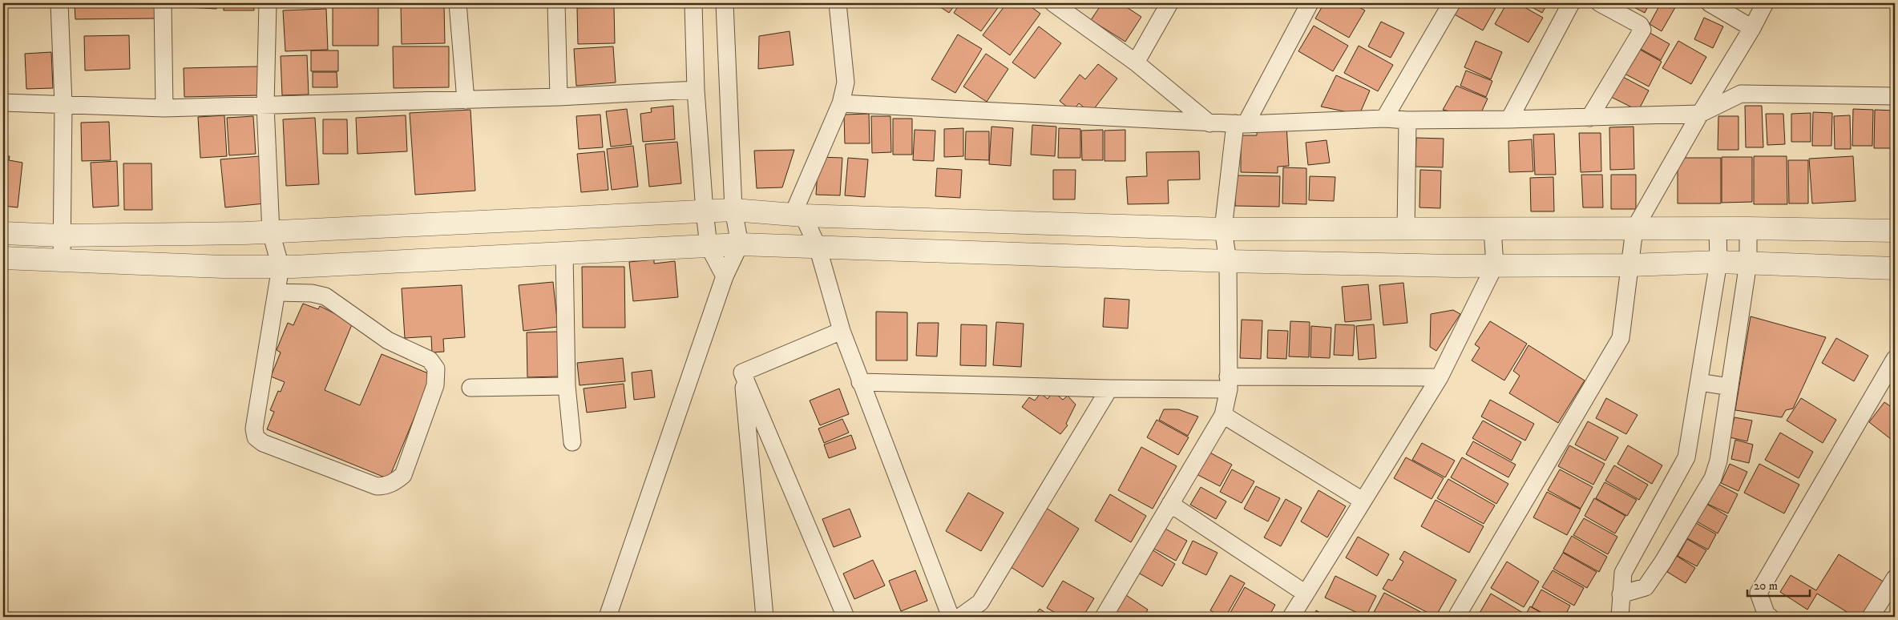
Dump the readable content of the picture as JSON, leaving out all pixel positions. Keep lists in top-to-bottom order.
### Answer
{
  "scale_bar": "20 m"
}
